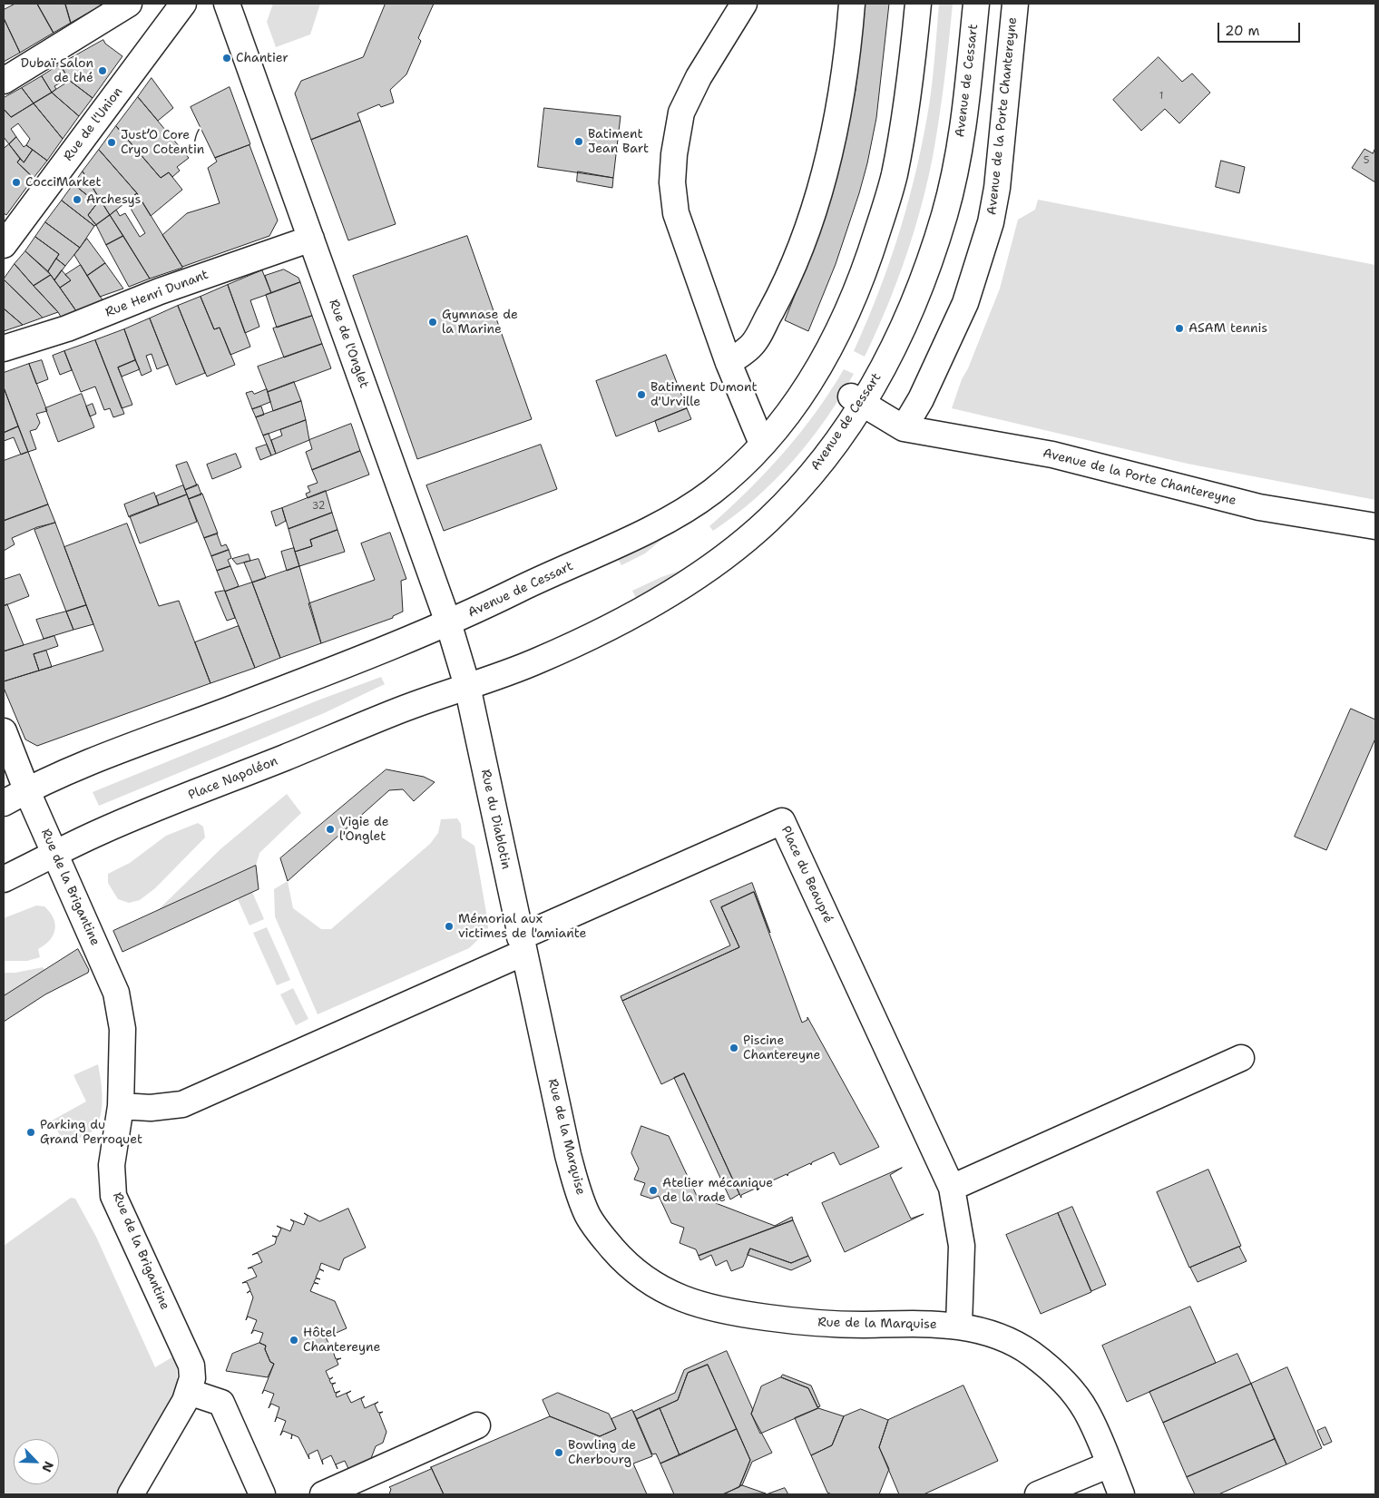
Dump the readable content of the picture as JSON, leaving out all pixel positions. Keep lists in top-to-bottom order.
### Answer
{
  "streets": {
    "street": [
      "Avenue de Cessart",
      "Avenue de la Porte Chantereyne",
      "Rue de l'Union",
      "Rue Henri Dunant",
      "Rue de l'Onglet",
      "Place Napoléon",
      "Rue du Diablotin",
      "Place du Beaupré",
      "Rue de la Brigantine",
      "Rue de la Marquise"
    ]
  },
  "crossings": [
    ["Avenue de Cessart", "Avenue de la Porte Chantereyne"],
    ["Avenue de Cessart", "Rue de l'Onglet"],
    ["Avenue de Cessart", "Place Napoléon"],
    ["Avenue de Cessart", "Rue du Diablotin"],
    ["Rue Henri Dunant", "Rue de l'Onglet"],
    ["Rue de l'Onglet", "Place Napoléon"],
    ["Rue de l'Onglet", "Rue du Diablotin"],
    ["Place Napoléon", "Rue du Diablotin"],
    ["Place Napoléon", "Rue de la Brigantine"],
    ["Rue du Diablotin", "Place du Beaupré"],
    ["Rue du Diablotin", "Rue de la Marquise"],
    ["Place du Beaupré", "Rue de la Marquise"]
  ],
  "places": [
    "Chantier",
    "Dubaï Salon de thé",
    "Batiment Jean Bart",
    "Just’O Core / Cryo Cotentin",
    "CocciMarket",
    "Archesys",
    "Gymnase de la Marine",
    "ASAM tennis",
    "Batiment Dumont d'Urville",
    "Vigie de l'Onglet",
    "Mémorial aux victimes de l'amiante",
    "Piscine Chantereyne",
    "Parking du Grand Perroquet",
    "Atelier mécanique de la rade",
    "Hôtel Chantereyne",
    "Bowling de Cherbourg"
  ],
  "house_numbers": ["1", "5", "32"],
  "scale_bar": "20 m",
  "north": "bottom right"
}
